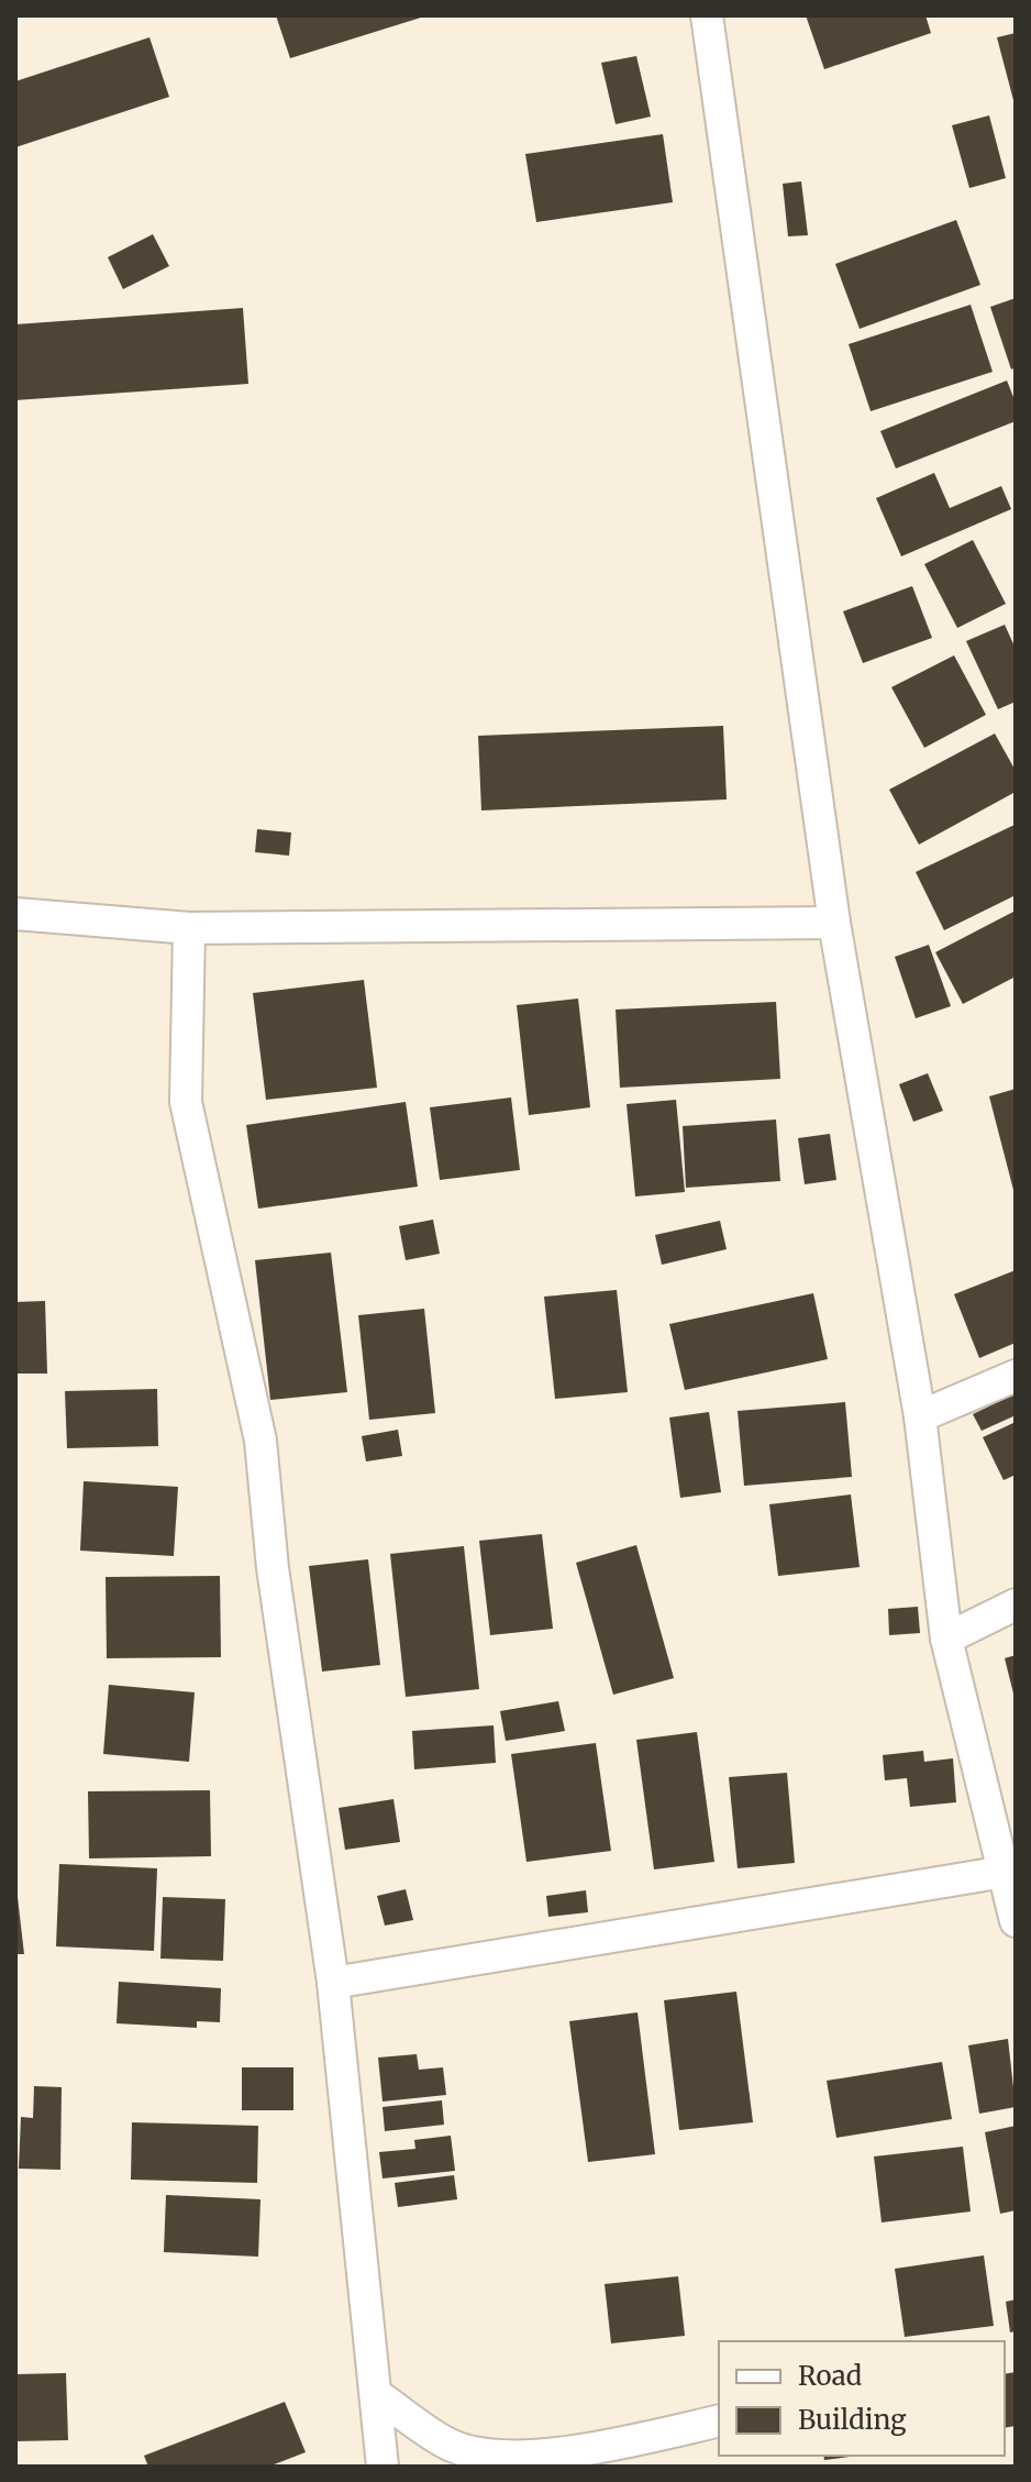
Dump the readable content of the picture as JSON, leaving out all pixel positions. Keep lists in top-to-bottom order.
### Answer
{
  "legend": ["Road", "Building"]
}
